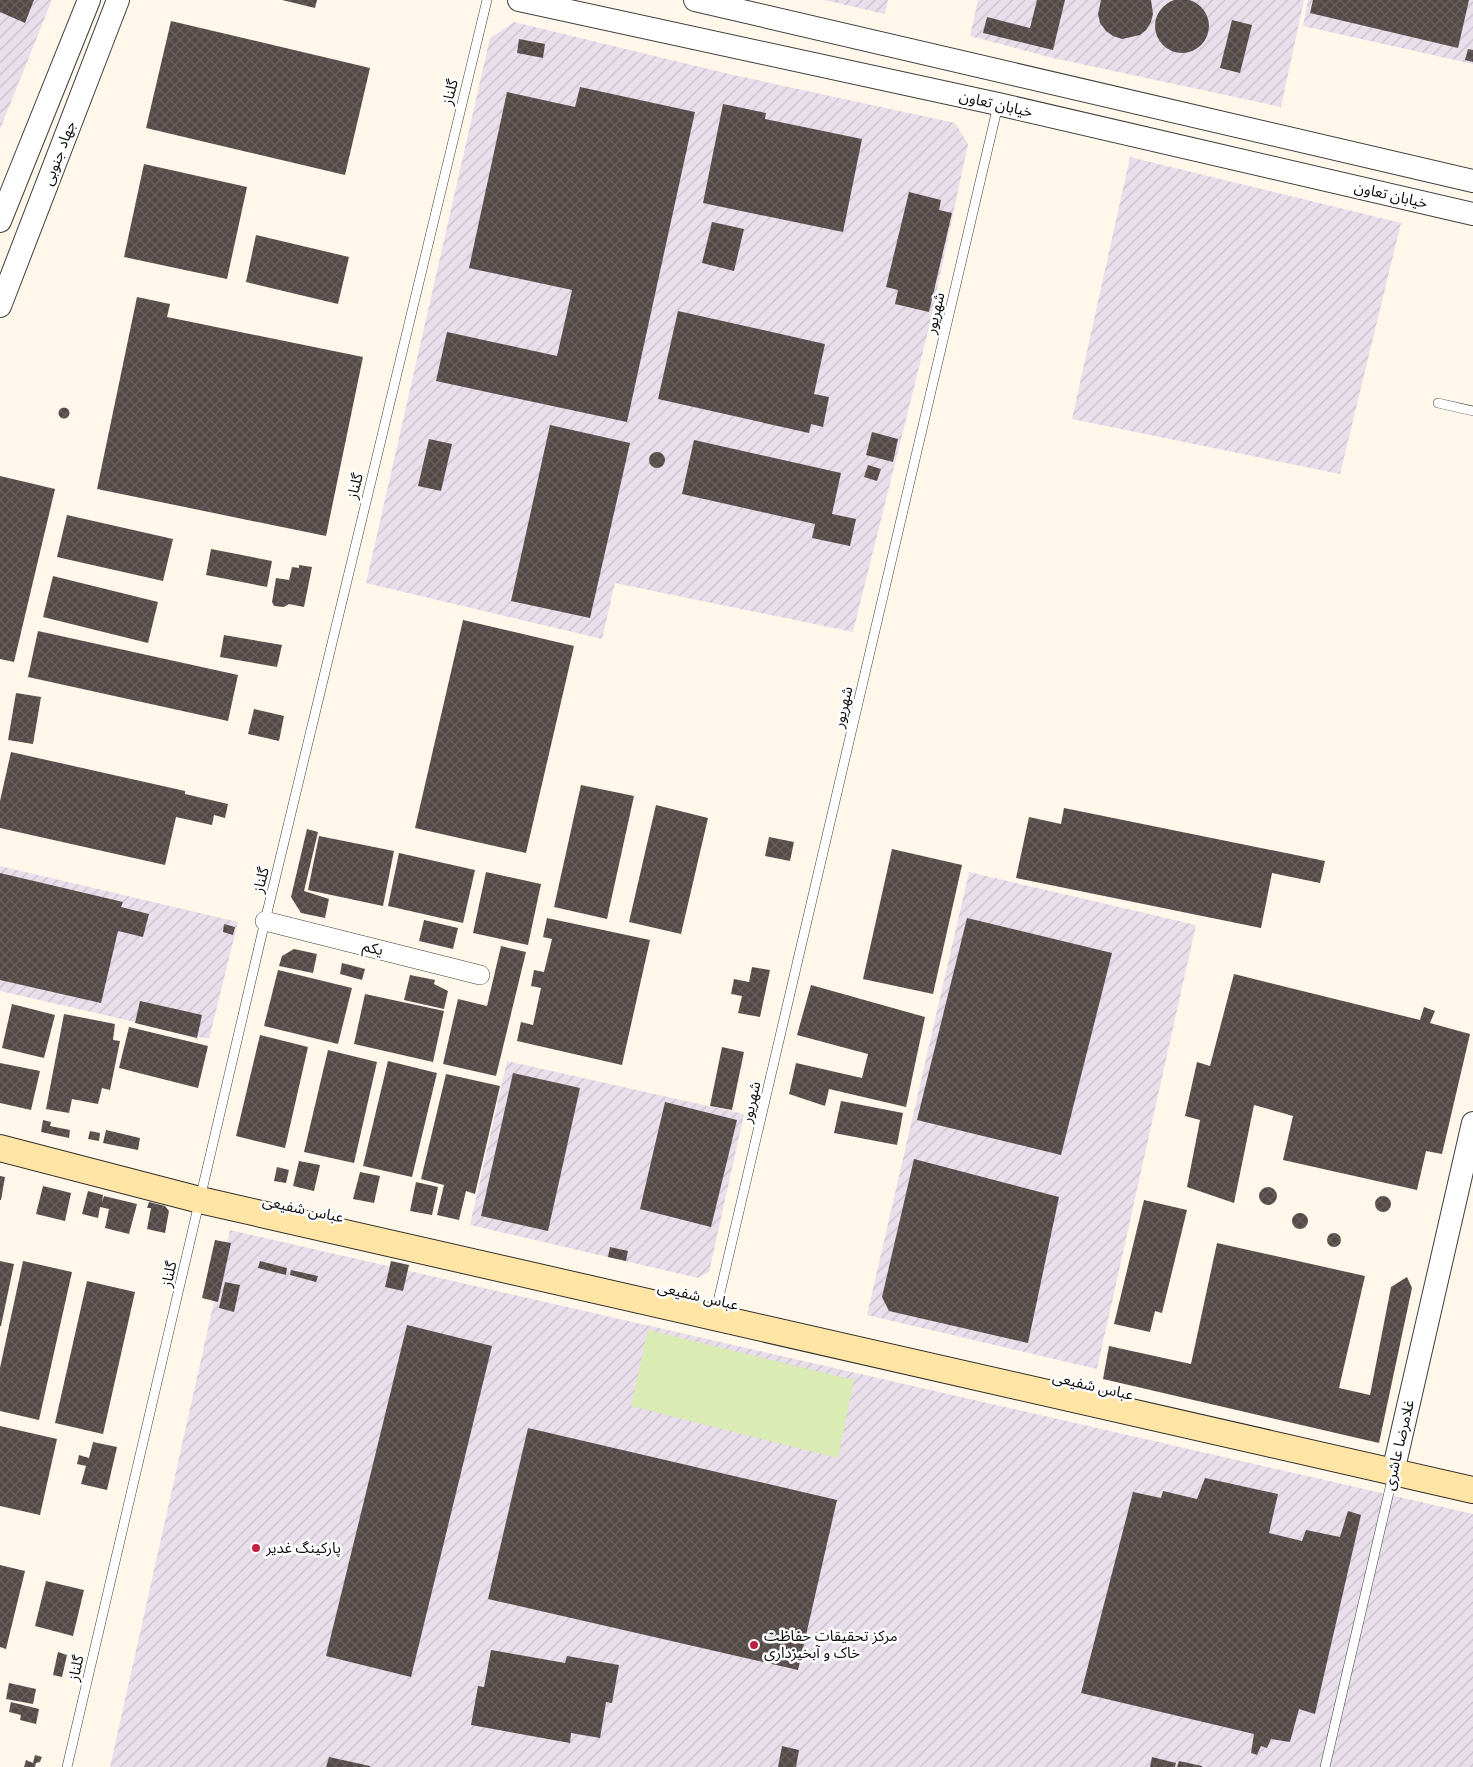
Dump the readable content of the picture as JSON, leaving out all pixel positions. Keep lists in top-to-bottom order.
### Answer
{
  "streets": {
    "main road": ["عباس شفیعی"],
    "street": [
      "خیابان تعاون",
      "جهاد جنوبی",
      "یکم",
      "غلامرضا عاشری"
    ],
    "lane": ["گلناز", "شهریور"]
  },
  "crossings": [
    ["گلناز", "یکم"],
    ["گلناز", "عباس شفیعی"],
    ["خیابان تعاون", "شهریور"],
    ["شهریور", "عباس شفیعی"],
    ["عباس شفیعی", "غلامرضا عاشری"]
  ],
  "places": ["پارکینگ غدیر", "مرکز تحقیقات حفاظت خاک و آبخیزداری"]
}
